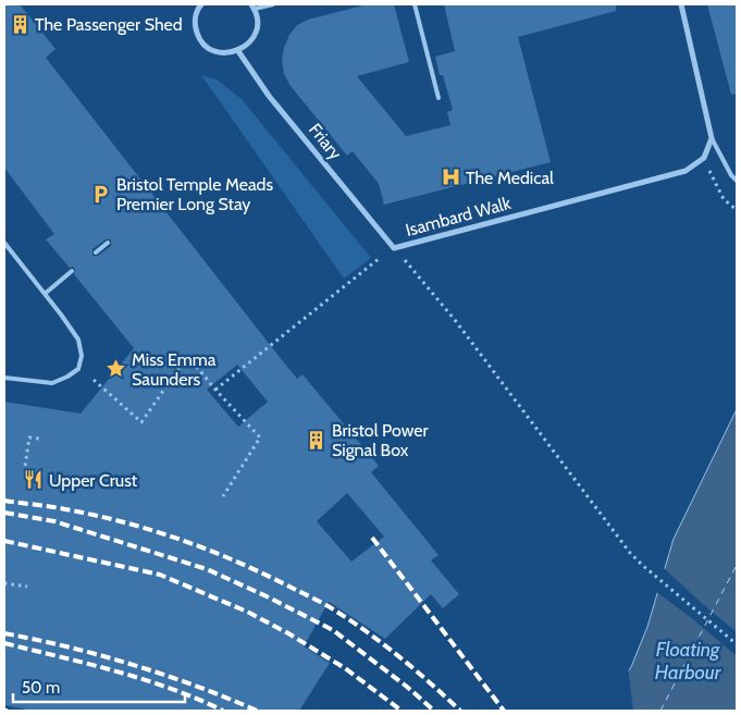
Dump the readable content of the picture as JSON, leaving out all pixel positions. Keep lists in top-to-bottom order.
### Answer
{
  "streets": {
    "street": ["Friary", "Isambard Walk"]
  },
  "crossings": [
    ["Friary", "Isambard Walk"]
  ],
  "water": ["Floating Harbour"],
  "places": {
    "building": ["The Passenger Shed", "Bristol Power Signal Box"],
    "hospital": ["The Medical"],
    "parking": ["Bristol Temple Meads Premier Long Stay"],
    "place": ["Miss Emma Saunders"],
    "restaurant": ["Upper Crust"]
  },
  "scale_bar": "50 m"
}
